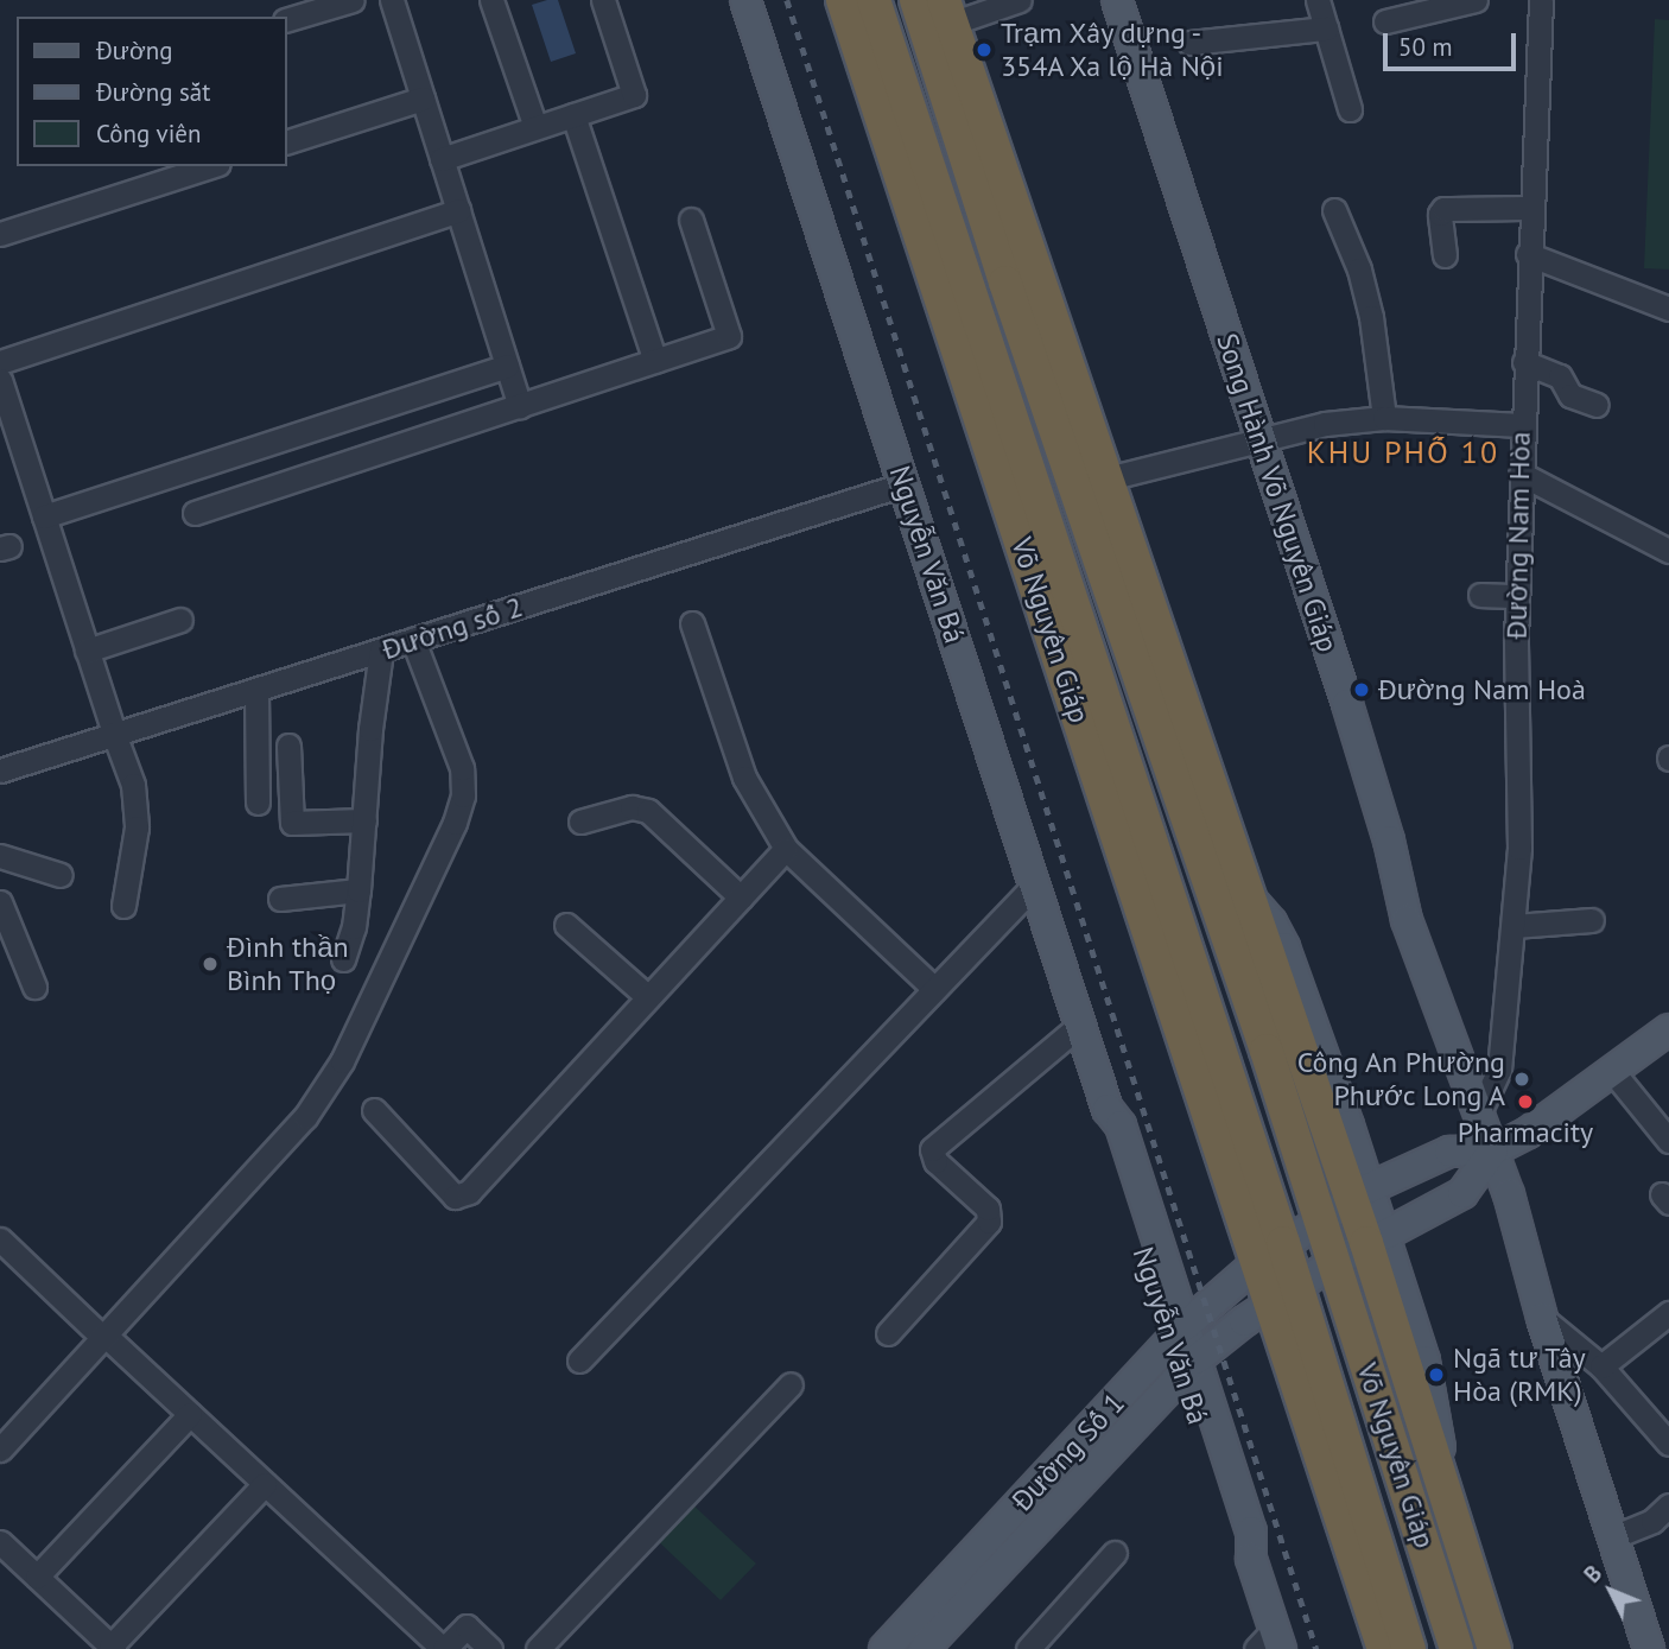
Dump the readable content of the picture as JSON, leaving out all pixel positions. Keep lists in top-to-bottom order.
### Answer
{
  "streets": {
    "highway": ["Võ Nguyên Giáp"],
    "main road": ["Song Hành Võ Nguyên Giáp", "Nguyễn Văn Bá", "Đường Số 1"],
    "street": ["Đường Nam Hòa", "Đường số 2"]
  },
  "crossings": [
    ["Song Hành Võ Nguyên Giáp", "Đường Nam Hòa"],
    ["Song Hành Võ Nguyên Giáp", "Đường Số 1"],
    ["Nguyễn Văn Bá", "Đường số 2"],
    ["Nguyễn Văn Bá", "Đường Số 1"],
    ["Võ Nguyên Giáp", "Đường Số 1"]
  ],
  "districts": ["KHU PHỐ 10"],
  "places": [
    "Trạm Xây dựng - 354A Xa lộ Hà Nội",
    "Đường Nam Hoà",
    "Đình thần Bình Thọ",
    "Công An Phường Phước Long A",
    "Pharmacity",
    "Ngã tư Tây Hòa (RMK)"
  ],
  "legend": ["Đường", "Đường sắt", "Công viên"],
  "scale_bar": "50 m",
  "north": "top left"
}
